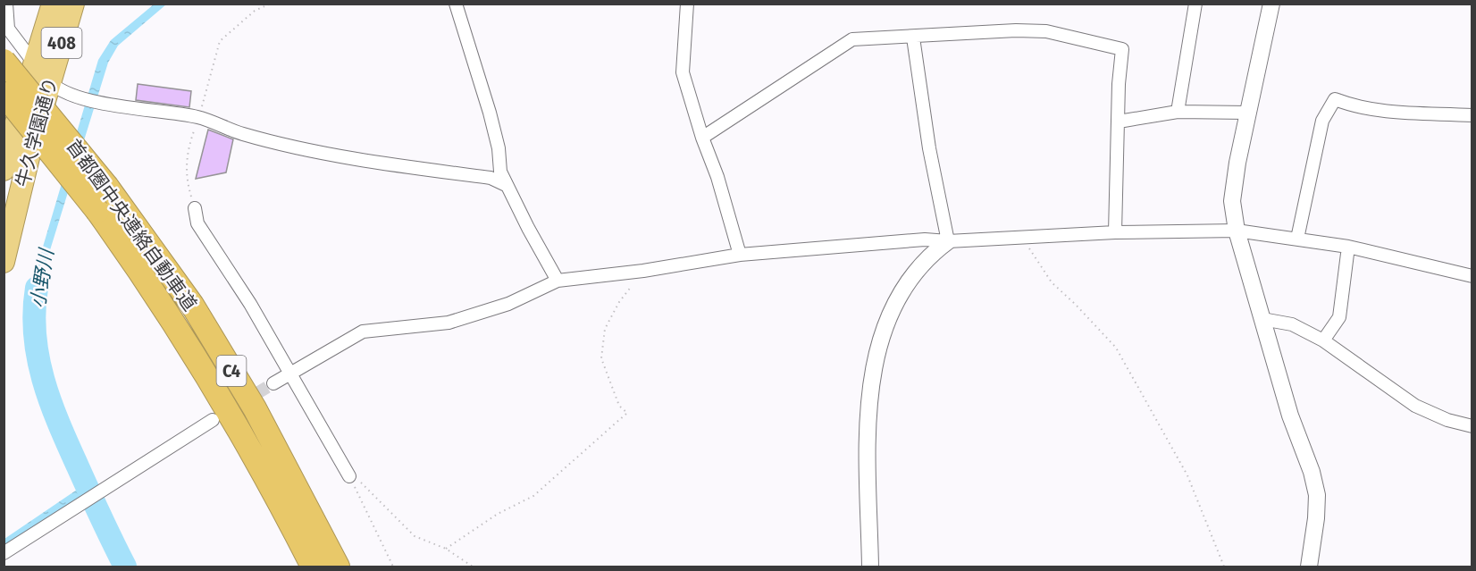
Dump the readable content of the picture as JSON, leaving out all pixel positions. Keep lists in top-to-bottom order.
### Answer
{
  "streets": {
    "highway": [
      "408",
      "牛久学園通り",
      "首都圏中央連絡自動車道",
      "C4"
    ]
  },
  "water": ["小野川"]
}
